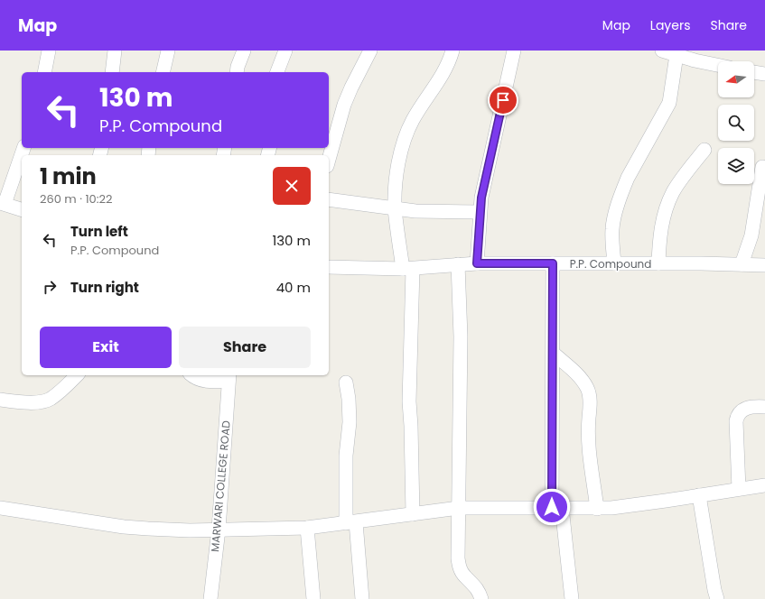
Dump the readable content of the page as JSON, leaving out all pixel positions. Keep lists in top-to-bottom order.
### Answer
{
  "streets": {
    "street": ["P.P. Compound", "MARWARI COLLEGE ROAD"]
  },
  "north": "left",
  "page": {
    "header": "Map",
    "nav": ["Map", "Layers", "Share"],
    "turn": ["130 m", "P.P. Compound"],
    "heading": ["1 min", "260 m · 10:22"],
    "list": [
      {
        "name": "Turn left",
        "note": "P.P. Compound",
        "value": "130 m"
      },
      {
        "name": "Turn right",
        "value": "40 m"
      }
    ],
    "buttons": ["Exit", "Share"]
  }
}
